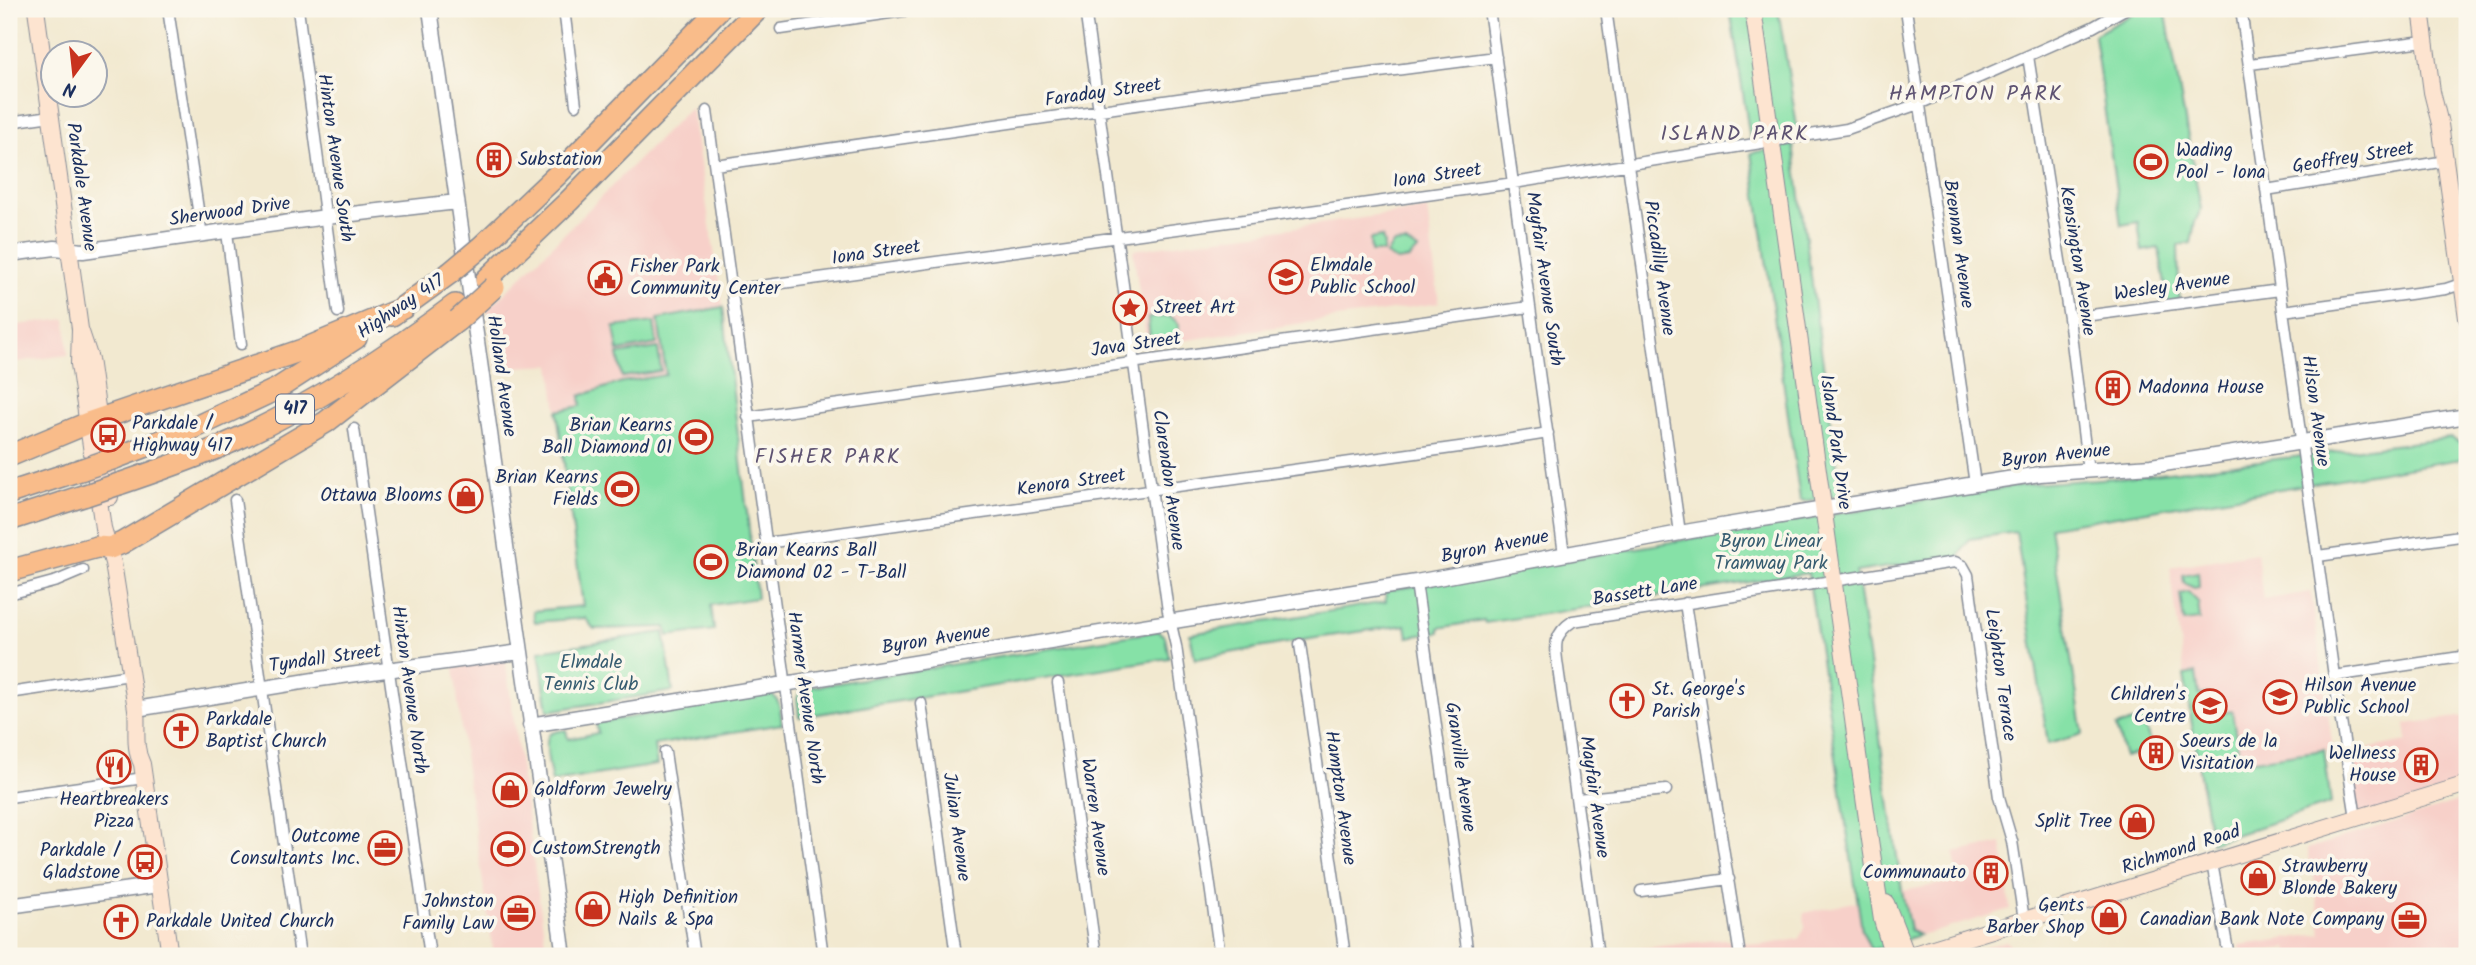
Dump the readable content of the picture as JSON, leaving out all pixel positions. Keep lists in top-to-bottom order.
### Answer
{
  "streets": {
    "highway": ["Highway 417", "417"],
    "main road": ["Parkdale Avenue", "Island Park Drive", "Richmond Road"],
    "street": [
      "Faraday Street",
      "Hinton Avenue South",
      "Geoffrey Street",
      "Iona Street",
      "Sherwood Drive",
      "Brennan Avenue",
      "Kensington Avenue",
      "Piccadilly Avenue",
      "Mayfair Avenue South",
      "Wesley Avenue",
      "Java Street",
      "Holland Avenue",
      "Hilson Avenue",
      "Byron Avenue",
      "Clarendon Avenue",
      "Kenora Street",
      "Bassett Lane",
      "Tyndall Street",
      "Leighton Terrace",
      "Hinton Avenue North",
      "Harmer Avenue North",
      "Granville Avenue",
      "Mayfair Avenue",
      "Hampton Avenue",
      "Warren Avenue",
      "Julian Avenue"
    ]
  },
  "crossings": [
    ["Faraday Street", "Mayfair Avenue South"],
    ["Faraday Street", "Clarendon Avenue"],
    ["Faraday Street", "Harmer Avenue North"],
    ["Hinton Avenue South", "Sherwood Drive"],
    ["Geoffrey Street", "Hilson Avenue"],
    ["Iona Street", "Brennan Avenue"],
    ["Iona Street", "Kensington Avenue"],
    ["Iona Street", "Piccadilly Avenue"],
    ["Iona Street", "Mayfair Avenue South"],
    ["Iona Street", "Island Park Drive"],
    ["Iona Street", "Clarendon Avenue"],
    ["Iona Street", "Harmer Avenue North"],
    ["Parkdale Avenue", "Sherwood Drive"],
    ["Parkdale Avenue", "Tyndall Street"],
    ["Sherwood Drive", "Holland Avenue"],
    ["Brennan Avenue", "Byron Avenue"],
    ["Kensington Avenue", "Wesley Avenue"],
    ["Kensington Avenue", "Byron Avenue"],
    ["Piccadilly Avenue", "Byron Avenue"],
    ["Mayfair Avenue South", "Java Street"],
    ["Mayfair Avenue South", "Byron Avenue"],
    ["Mayfair Avenue South", "Kenora Street"],
    ["Wesley Avenue", "Hilson Avenue"],
    ["Java Street", "Clarendon Avenue"],
    ["Java Street", "Harmer Avenue North"],
    ["Holland Avenue", "Byron Avenue"],
    ["Holland Avenue", "Tyndall Street"],
    ["Hilson Avenue", "Byron Avenue"],
    ["Hilson Avenue", "Richmond Road"],
    ["Island Park Drive", "Byron Avenue"],
    ["Island Park Drive", "Bassett Lane"],
    ["Island Park Drive", "Leighton Terrace"],
    ["Island Park Drive", "Richmond Road"],
    ["Byron Avenue", "Clarendon Avenue"],
    ["Byron Avenue", "Harmer Avenue North"],
    ["Byron Avenue", "Granville Avenue"],
    ["Clarendon Avenue", "Kenora Street"],
    ["Kenora Street", "Harmer Avenue North"],
    ["Bassett Lane", "Leighton Terrace"],
    ["Bassett Lane", "Mayfair Avenue"],
    ["Tyndall Street", "Hinton Avenue North"],
    ["Leighton Terrace", "Richmond Road"]
  ],
  "districts": ["HAMPTON PARK", "ISLAND PARK", "FISHER PARK"],
  "parks": ["Byron Linear Tramway Park", "Elmdale Tennis Club"],
  "places": {
    "building": [
      "Substation",
      "Madonna House",
      "Soeurs de la Visitation",
      "Wellness House",
      "Communauto"
    ],
    "sports": [
      "Wading Pool - Iona",
      "Brian Kearns Ball Diamond 01",
      "Brian Kearns Fields",
      "Brian Kearns Ball Diamond 02 - T-Ball",
      "CustomStrength"
    ],
    "school or university": ["Elmdale Public School", "Hilson Avenue Public School", "Children's Centre"],
    "public building": ["Fisher Park Community Center"],
    "place": ["Street Art"],
    "bus stop": ["Parkdale / Highway 417", "Parkdale / Gladstone"],
    "shop": [
      "Ottawa Blooms",
      "Goldform Jewelry",
      "Split Tree",
      "Strawberry Blonde Bakery",
      "High Definition Nails & Spa",
      "Gents Barber Shop"
    ],
    "church": ["St. George's Parish", "Parkdale Baptist Church", "Parkdale United Church"],
    "restaurant": ["Heartbreakers Pizza"],
    "office": ["Outcome Consultants Inc.", "Johnston Family Law", "Canadian Bank Note Company"]
  },
  "north": "bottom"
}
